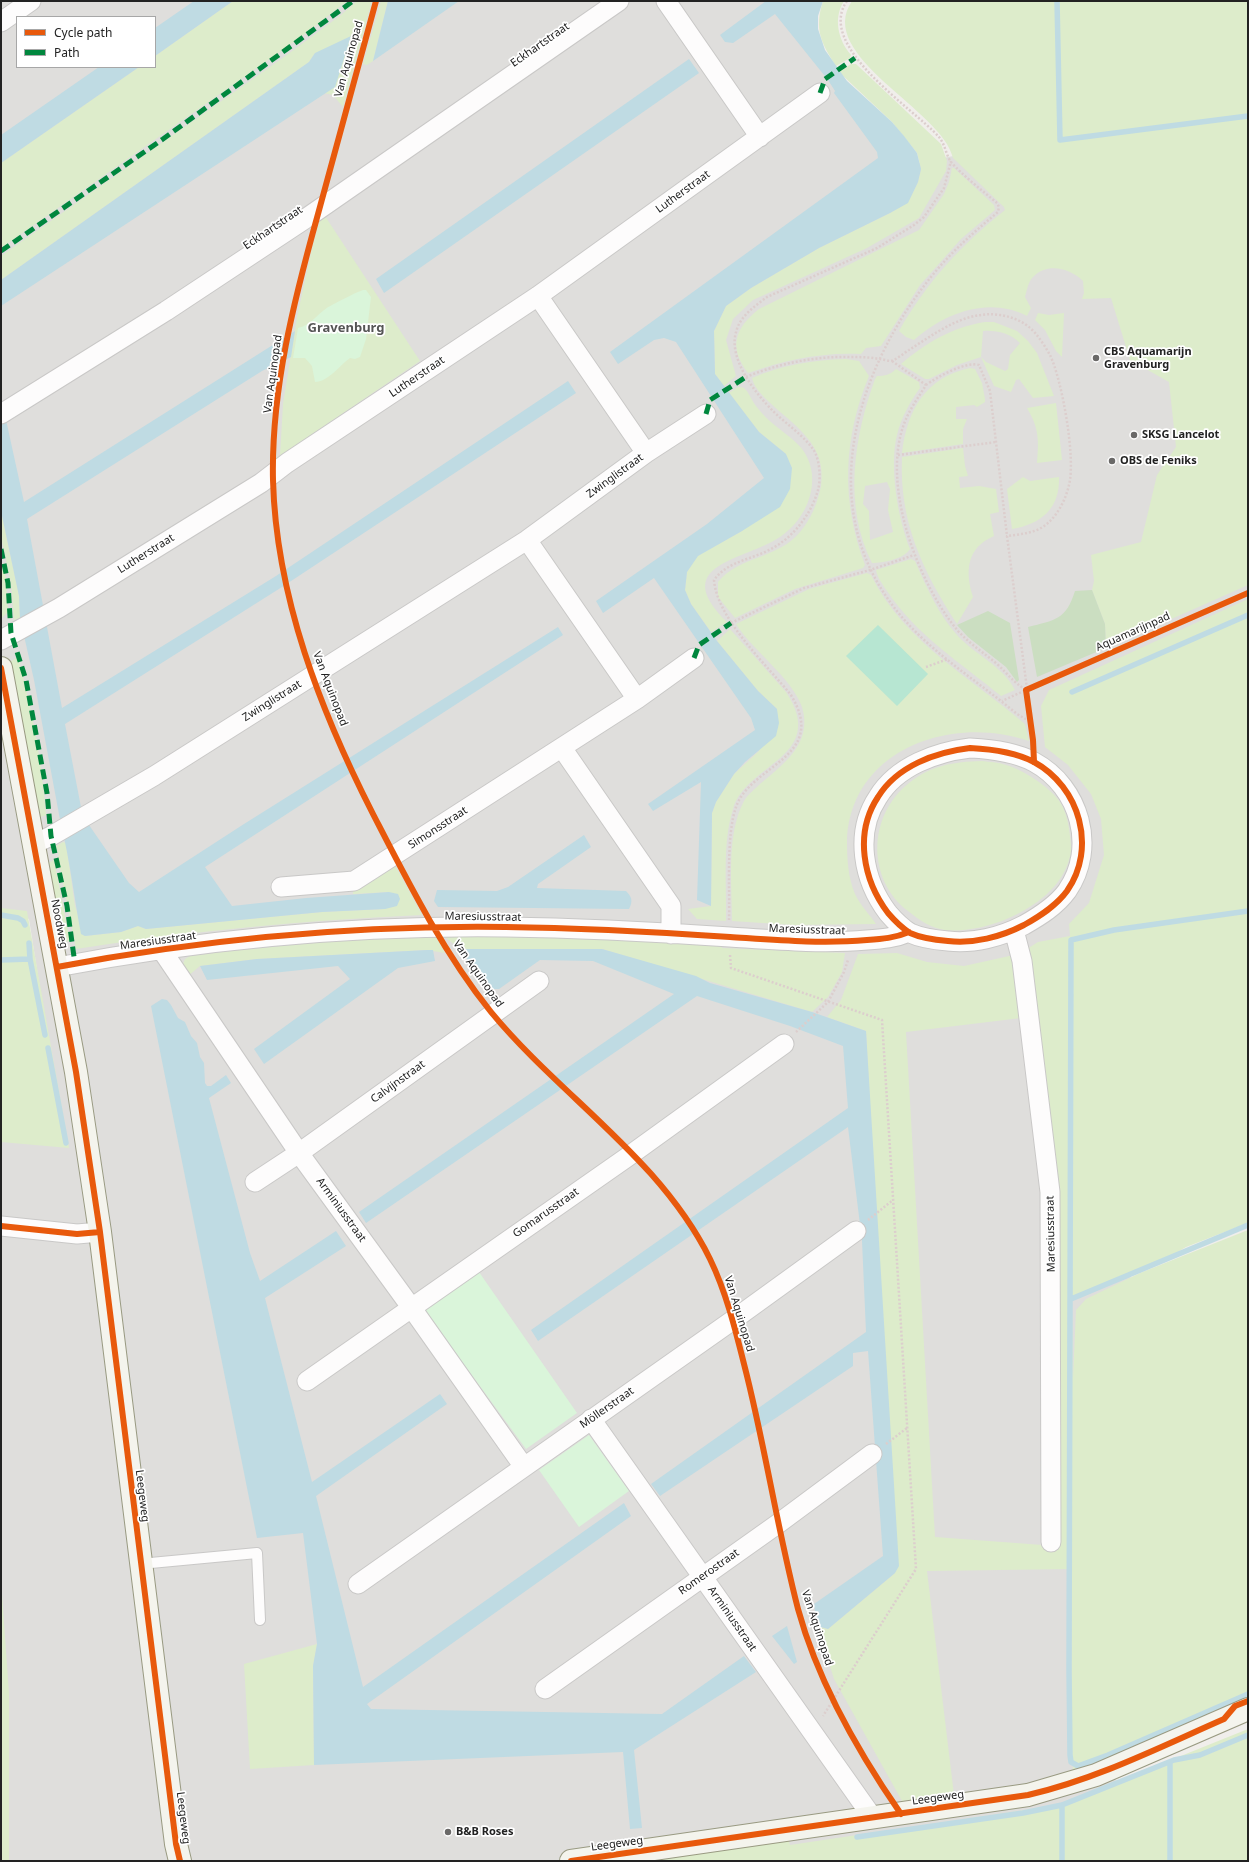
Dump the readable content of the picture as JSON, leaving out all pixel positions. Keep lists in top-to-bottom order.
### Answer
{
  "streets": {
    "main road": ["Noodweg", "Leegeweg"],
    "street": [
      "Eckhartstraat",
      "Lutherstraat",
      "Zwinglistraat",
      "Simonsstraat",
      "Maresiusstraat",
      "Calvijnstraat",
      "Arminiusstraat",
      "Gomarusstraat",
      "Möllerstraat",
      "Romerostraat"
    ],
    "cycle path": ["Van Aquinopad", "Aquamarijnpad"]
  },
  "crossings": [
    ["Zwinglistraat", "Noodweg"],
    ["Maresiusstraat", "Noodweg"],
    ["Maresiusstraat", "Arminiusstraat"],
    ["Noodweg", "Leegeweg"],
    ["Calvijnstraat", "Arminiusstraat"],
    ["Arminiusstraat", "Gomarusstraat"],
    ["Arminiusstraat", "Möllerstraat"],
    ["Arminiusstraat", "Leegeweg"],
    ["Arminiusstraat", "Romerostraat"]
  ],
  "districts": ["Gravenburg"],
  "places": [
    "CBS Aquamarijn Gravenburg",
    "SKSG Lancelot",
    "OBS de Feniks",
    "B&B Roses"
  ],
  "legend": ["Cycle path", "Path"]
}
